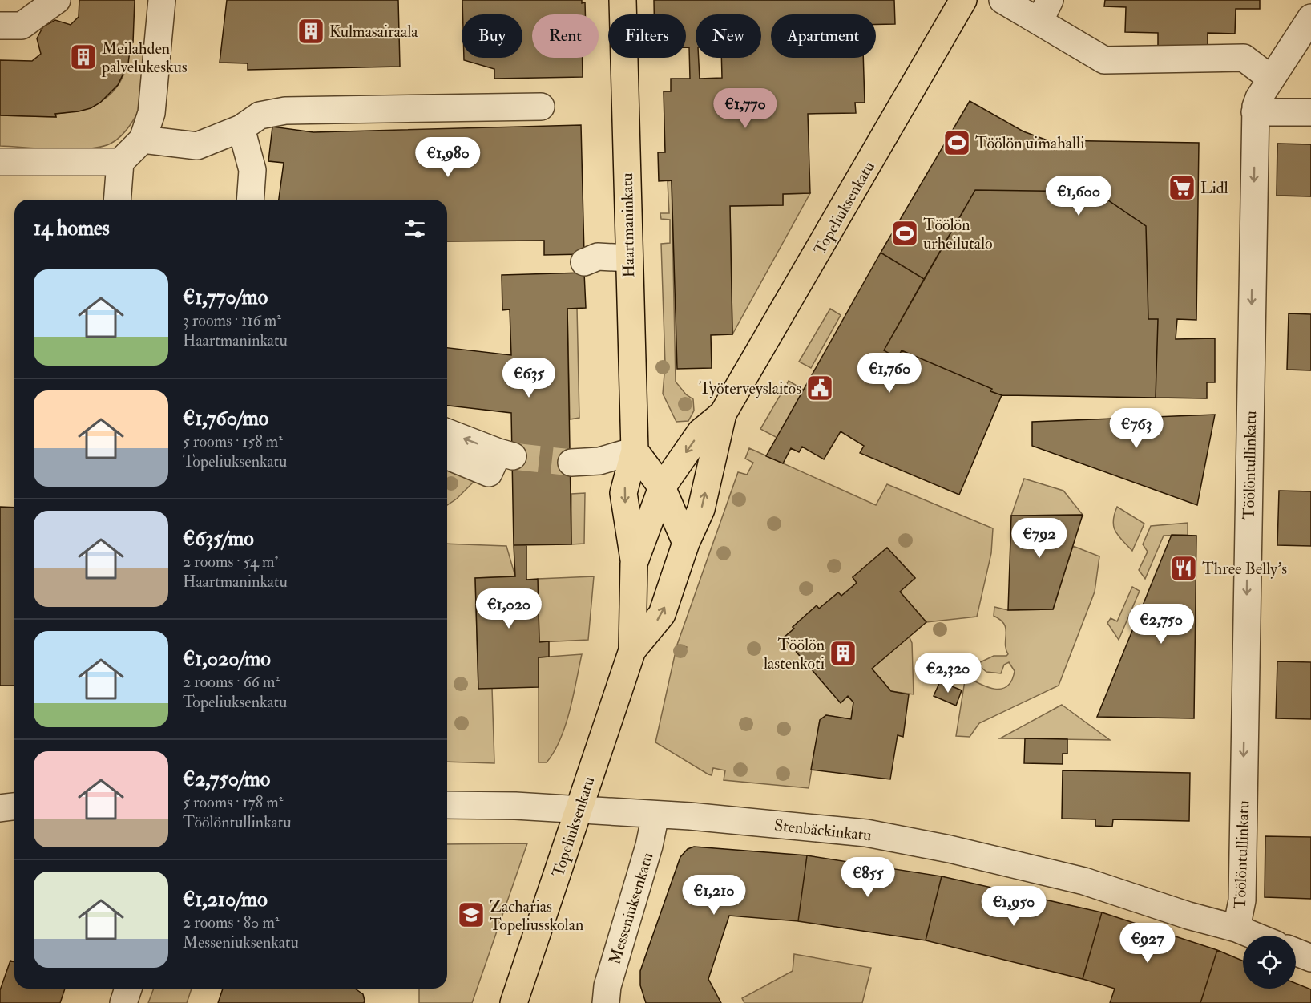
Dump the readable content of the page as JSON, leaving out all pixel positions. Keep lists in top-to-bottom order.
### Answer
{
  "streets": {
    "main road": ["Topeliuksenkatu", "Haartmaninkatu"],
    "street": ["Töölöntullinkatu", "Stenbäckinkatu", "Messeniuksenkatu"]
  },
  "crossings": [
    ["Topeliuksenkatu", "Haartmaninkatu"],
    ["Topeliuksenkatu", "Stenbäckinkatu"],
    ["Töölöntullinkatu", "Stenbäckinkatu"],
    ["Stenbäckinkatu", "Messeniuksenkatu"]
  ],
  "one_way": ["Töölöntullinkatu"],
  "places": {
    "building": ["Kulmasairaala", "Meilahden palvelukeskus", "Töölön lastenkoti"],
    "sports": ["Töölön uimahalli", "Töölön urheilutalo"],
    "supermarket": ["Lidl"],
    "public building": ["Työterveyslaitos"],
    "restaurant": ["Three Belly's"],
    "school or university": ["Zacharias Topeliusskolan"]
  },
  "page": {
    "chip": [
      "Buy",
      "Rent",
      "Filters",
      "New",
      "Apartment"
    ],
    "price": [
      "€1,770",
      "€1,980",
      "€1,600",
      "€1,760",
      "€635",
      "€763",
      "€792",
      "€1,020",
      "€2,750",
      "€2,320",
      "€855",
      "€1,210",
      "€1,950",
      "€927"
    ],
    "heading": "14 homes",
    "list": [
      {
        "name": "€1,770/mo",
        "note": "3 rooms · 116 m² · Haartmaninkatu"
      },
      {
        "name": "€1,760/mo",
        "note": "5 rooms · 158 m² · Topeliuksenkatu"
      },
      {
        "name": "€635/mo",
        "note": "2 rooms · 54 m² · Haartmaninkatu"
      },
      {
        "name": "€1,020/mo",
        "note": "2 rooms · 66 m² · Topeliuksenkatu"
      },
      {
        "name": "€2,750/mo",
        "note": "5 rooms · 178 m² · Töölöntullinkatu"
      },
      {
        "name": "€1,210/mo",
        "note": "2 rooms · 80 m² · Messeniuksenkatu"
      }
    ]
  }
}
